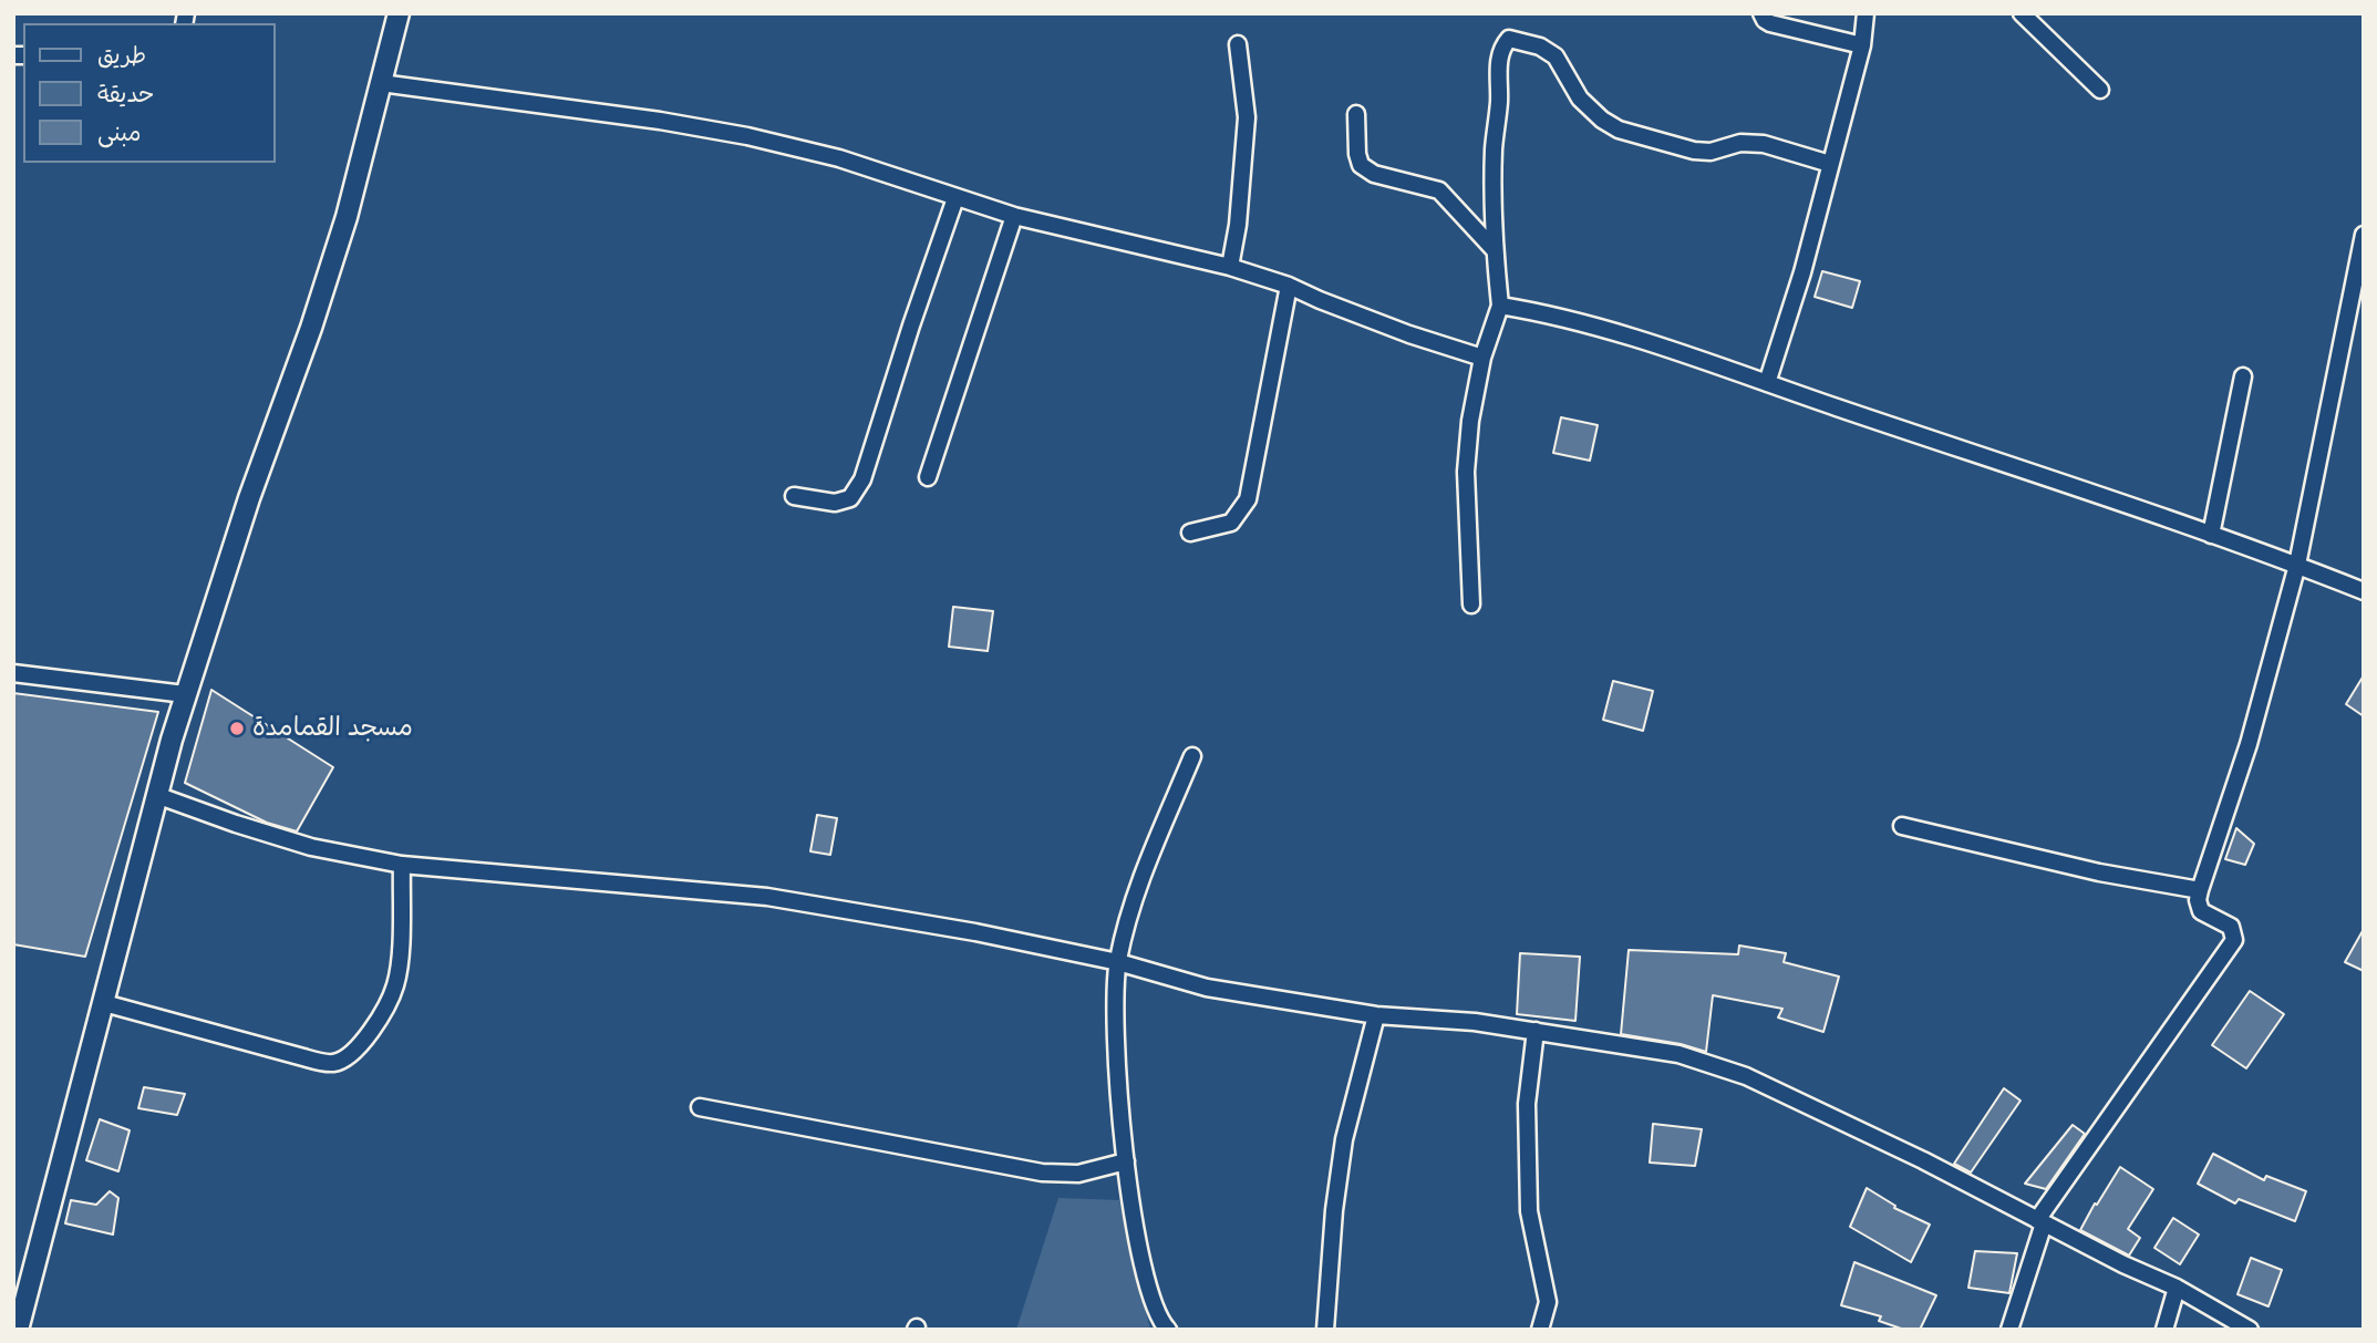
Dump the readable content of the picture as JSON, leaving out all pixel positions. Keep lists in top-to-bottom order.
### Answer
{
  "places": ["مسجد القمامدة"],
  "legend": ["طريق", "حديقة", "مبنى"]
}
